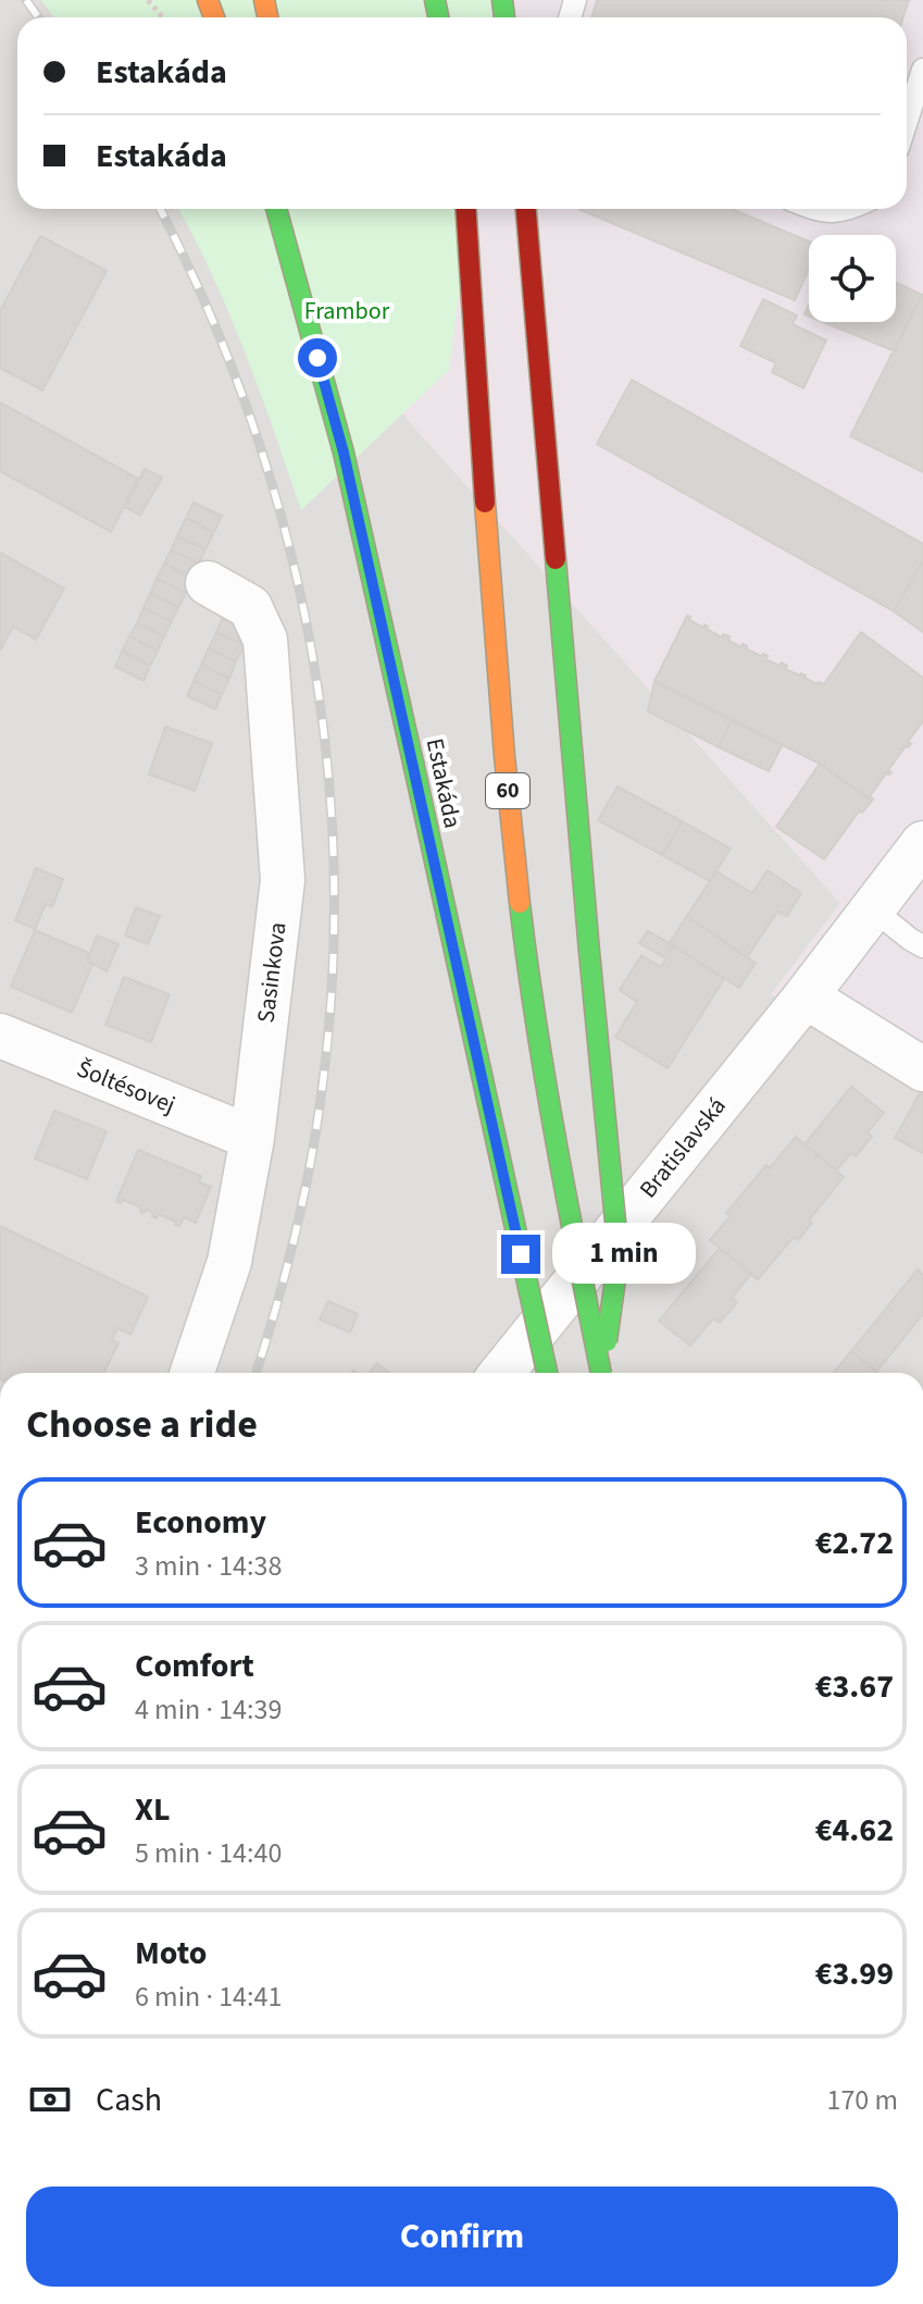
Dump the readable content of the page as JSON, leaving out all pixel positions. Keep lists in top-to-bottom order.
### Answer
{
  "streets": {
    "main road": ["Estakáda", "60"],
    "street": ["Sasinkova", "Šoltésovej", "Bratislavská"]
  },
  "crossings": [
    ["Sasinkova", "Šoltésovej"]
  ],
  "parks": ["Frambor"],
  "page": {
    "banner": ["Estakáda", "Estakáda"],
    "bubble": "1 min",
    "heading": "Choose a ride",
    "list": [
      {
        "name": "Economy",
        "note": "3 min · 14:38",
        "value": "€2.72"
      },
      {
        "name": "Comfort",
        "note": "4 min · 14:39",
        "value": "€3.67"
      },
      {
        "name": "XL",
        "note": "5 min · 14:40",
        "value": "€4.62"
      },
      {
        "name": "Moto",
        "note": "6 min · 14:41",
        "value": "€3.99"
      }
    ],
    "pay": ["Cash", "170 m"],
    "buttons": "Confirm"
  }
}
